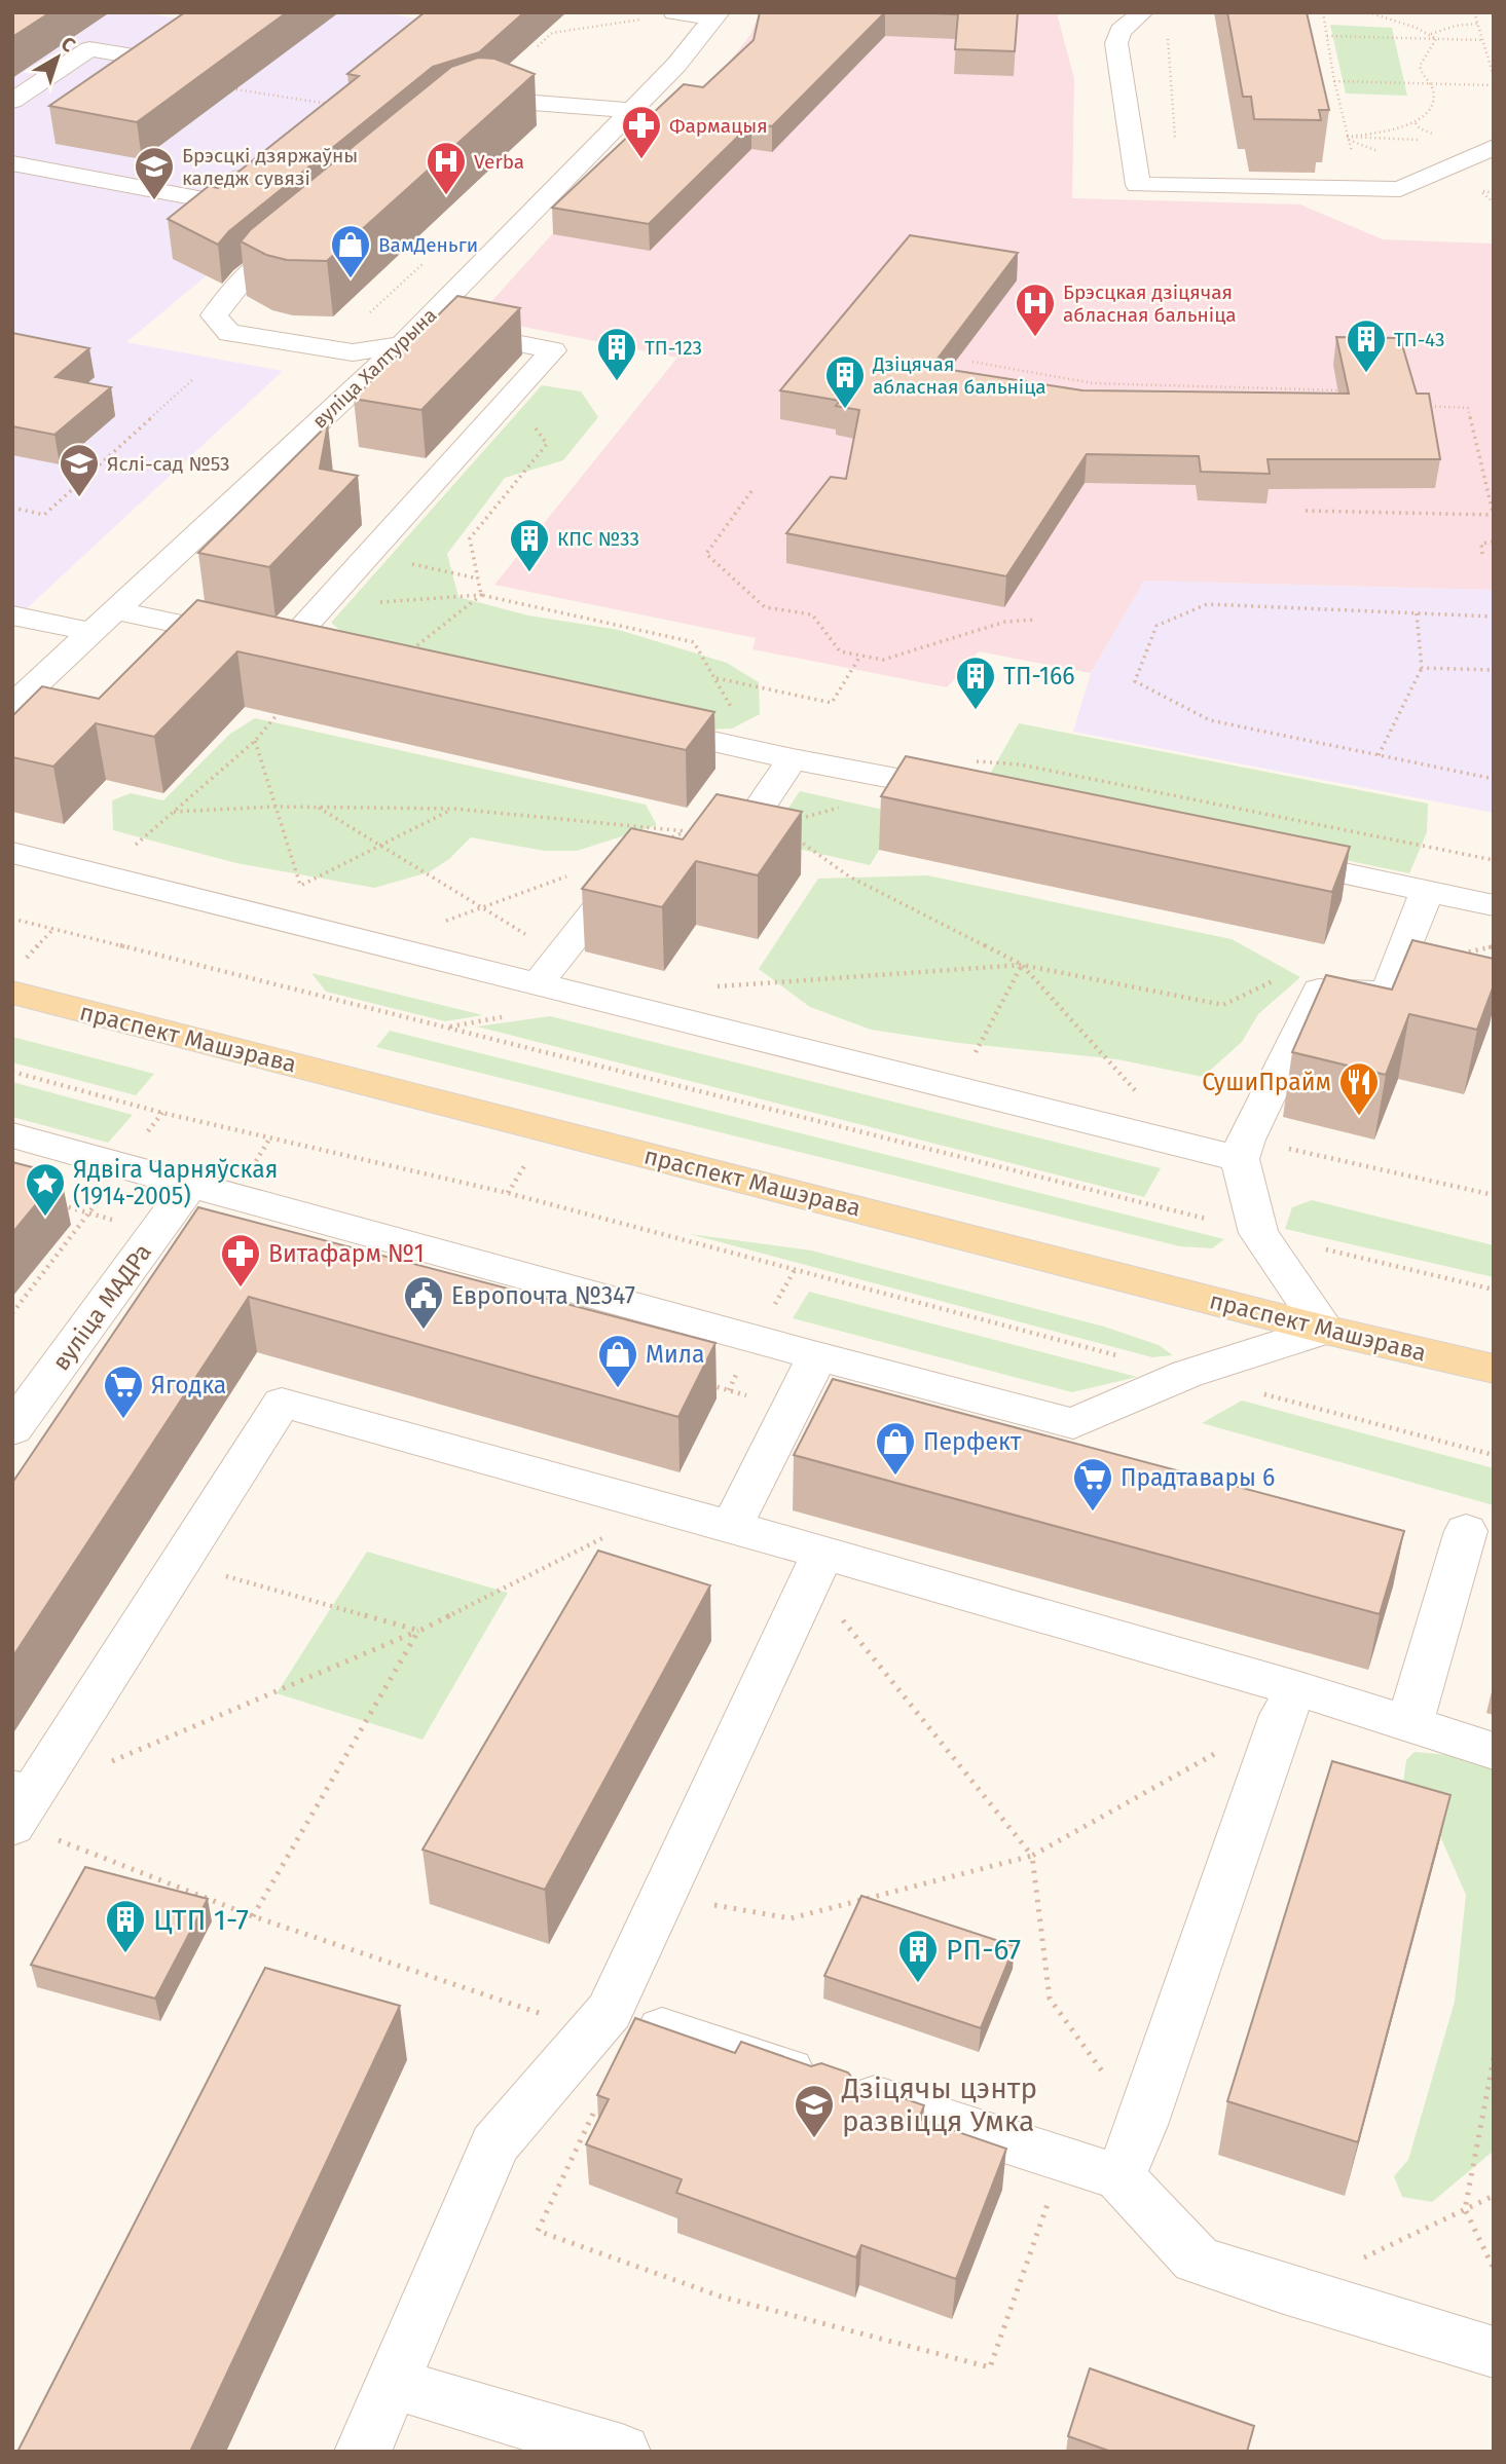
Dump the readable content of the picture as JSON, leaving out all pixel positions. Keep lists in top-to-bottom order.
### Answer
{
  "streets": {
    "main road": ["праспект Машэрава"],
    "street": ["вуліца Халтурына", "вуліца МАДРа"]
  },
  "places": {
    "pharmacy": ["Фармацыя", "Витафарм №1"],
    "hospital": ["Verba", "Брэсцкая дзіцячая абласная бальніца"],
    "school or university": ["Брэсцкі дзяржаўны каледж сувязі", "Яслі-сад №53", "Дзіцячы цэнтр развіцця Умка"],
    "shop": ["ВамДеньги", "Мила", "Перфект"],
    "building": [
      "ТП-43",
      "ТП-123",
      "Дзіцячая абласная бальніца",
      "КПС №33",
      "ТП-166",
      "ЦТП 1-7",
      "РП-67"
    ],
    "restaurant": ["СушиПрайм"],
    "place": ["Ядвіга Чарняўская (1914-2005)"],
    "public building": ["Европочта №347"],
    "supermarket": ["Ягодка", "Прадтавары 6"]
  },
  "north": "top right"
}
